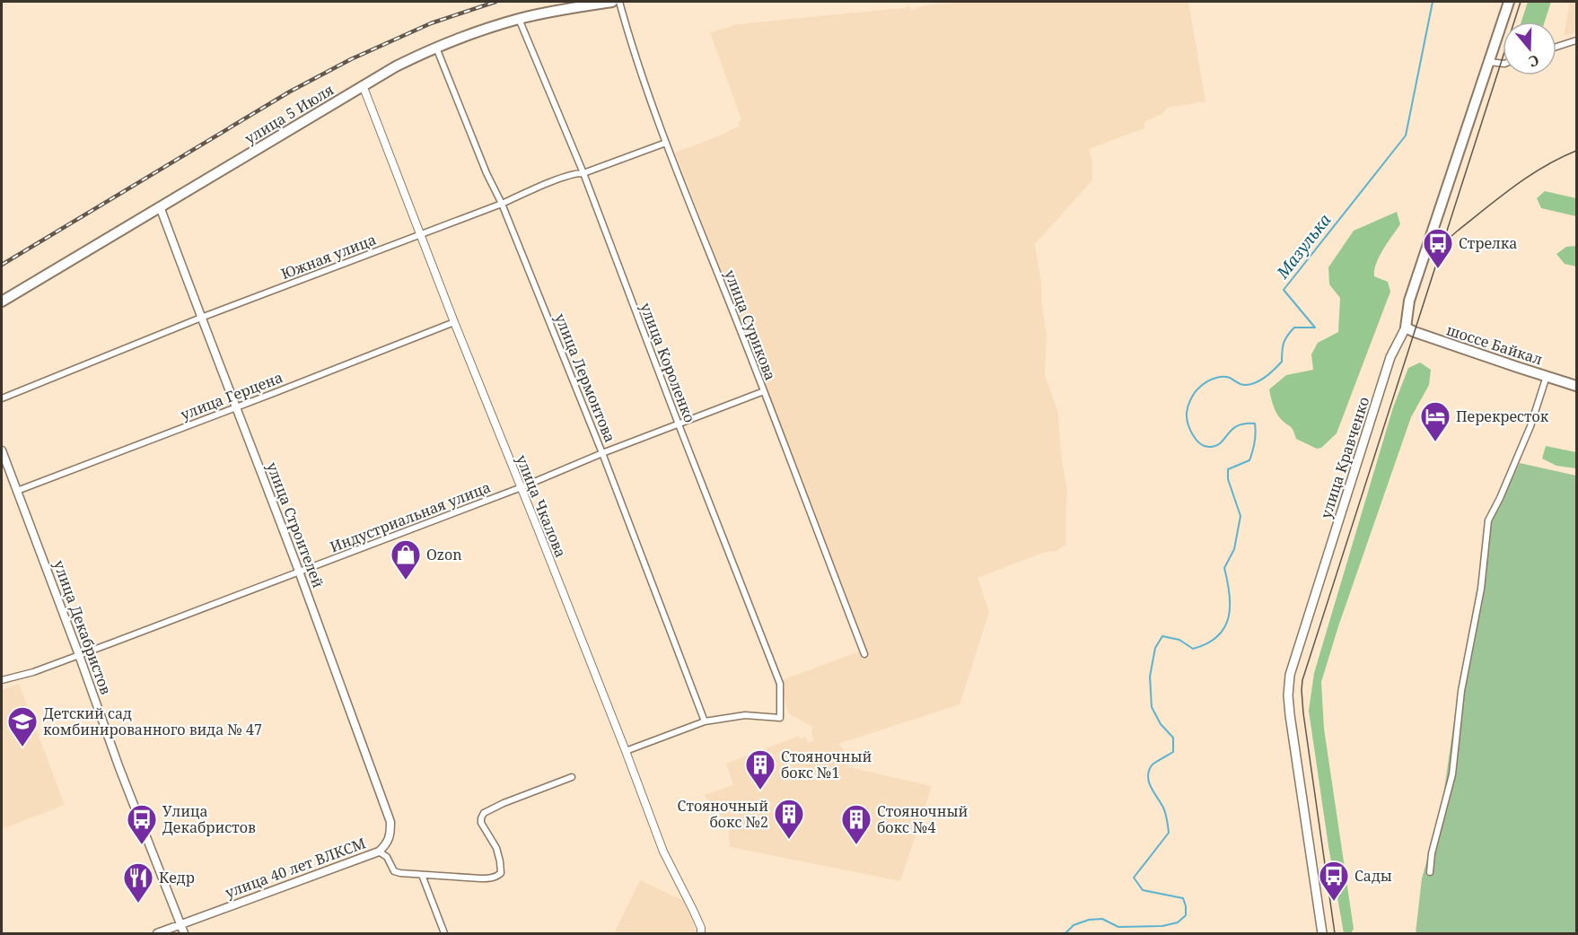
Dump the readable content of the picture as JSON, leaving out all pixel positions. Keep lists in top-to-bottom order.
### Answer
{
  "streets": {
    "highway": ["улица 5 Июля", "шоссе Байкал", "улица Кравченко"],
    "main road": ["улица Строителей", "улица Декабристов", "улица 40 лет ВЛКСМ"],
    "street": [
      "Южная улица",
      "улица Сурикова",
      "улица Короленко",
      "улица Лермонтова",
      "улица Герцена",
      "улица Чкалова",
      "Индустриальная улица"
    ]
  },
  "crossings": [
    ["улица 5 Июля", "улица Короленко"],
    ["улица 5 Июля", "улица Лермонтова"],
    ["улица 5 Июля", "улица Чкалова"],
    ["улица 5 Июля", "улица Строителей"],
    ["Южная улица", "улица Сурикова"],
    ["Южная улица", "улица Короленко"],
    ["Южная улица", "улица Лермонтова"],
    ["Южная улица", "улица Чкалова"],
    ["Южная улица", "улица Строителей"],
    ["улица Сурикова", "Индустриальная улица"],
    ["шоссе Байкал", "улица Кравченко"],
    ["улица Короленко", "улица Лермонтова"],
    ["улица Короленко", "Индустриальная улица"],
    ["улица Лермонтова", "Индустриальная улица"],
    ["улица Герцена", "улица Чкалова"],
    ["улица Герцена", "улица Строителей"],
    ["улица Герцена", "улица Декабристов"],
    ["улица Чкалова", "Индустриальная улица"],
    ["Индустриальная улица", "улица Строителей"],
    ["Индустриальная улица", "улица Декабристов"],
    ["улица Строителей", "улица 40 лет ВЛКСМ"],
    ["улица Декабристов", "улица 40 лет ВЛКСМ"]
  ],
  "water": ["Мазулька"],
  "places": {
    "bus stop": ["Стрелка", "Улица Декабристов", "Сады"],
    "hotel": ["Перекресток"],
    "shop": ["Ozon"],
    "school or university": ["Детский сад комбинированного вида № 47"],
    "building": ["Стояночный бокс №1", "Стояночный бокс №2", "Стояночный бокс №4"],
    "restaurant": ["Кедр"]
  },
  "north": "bottom"
}
